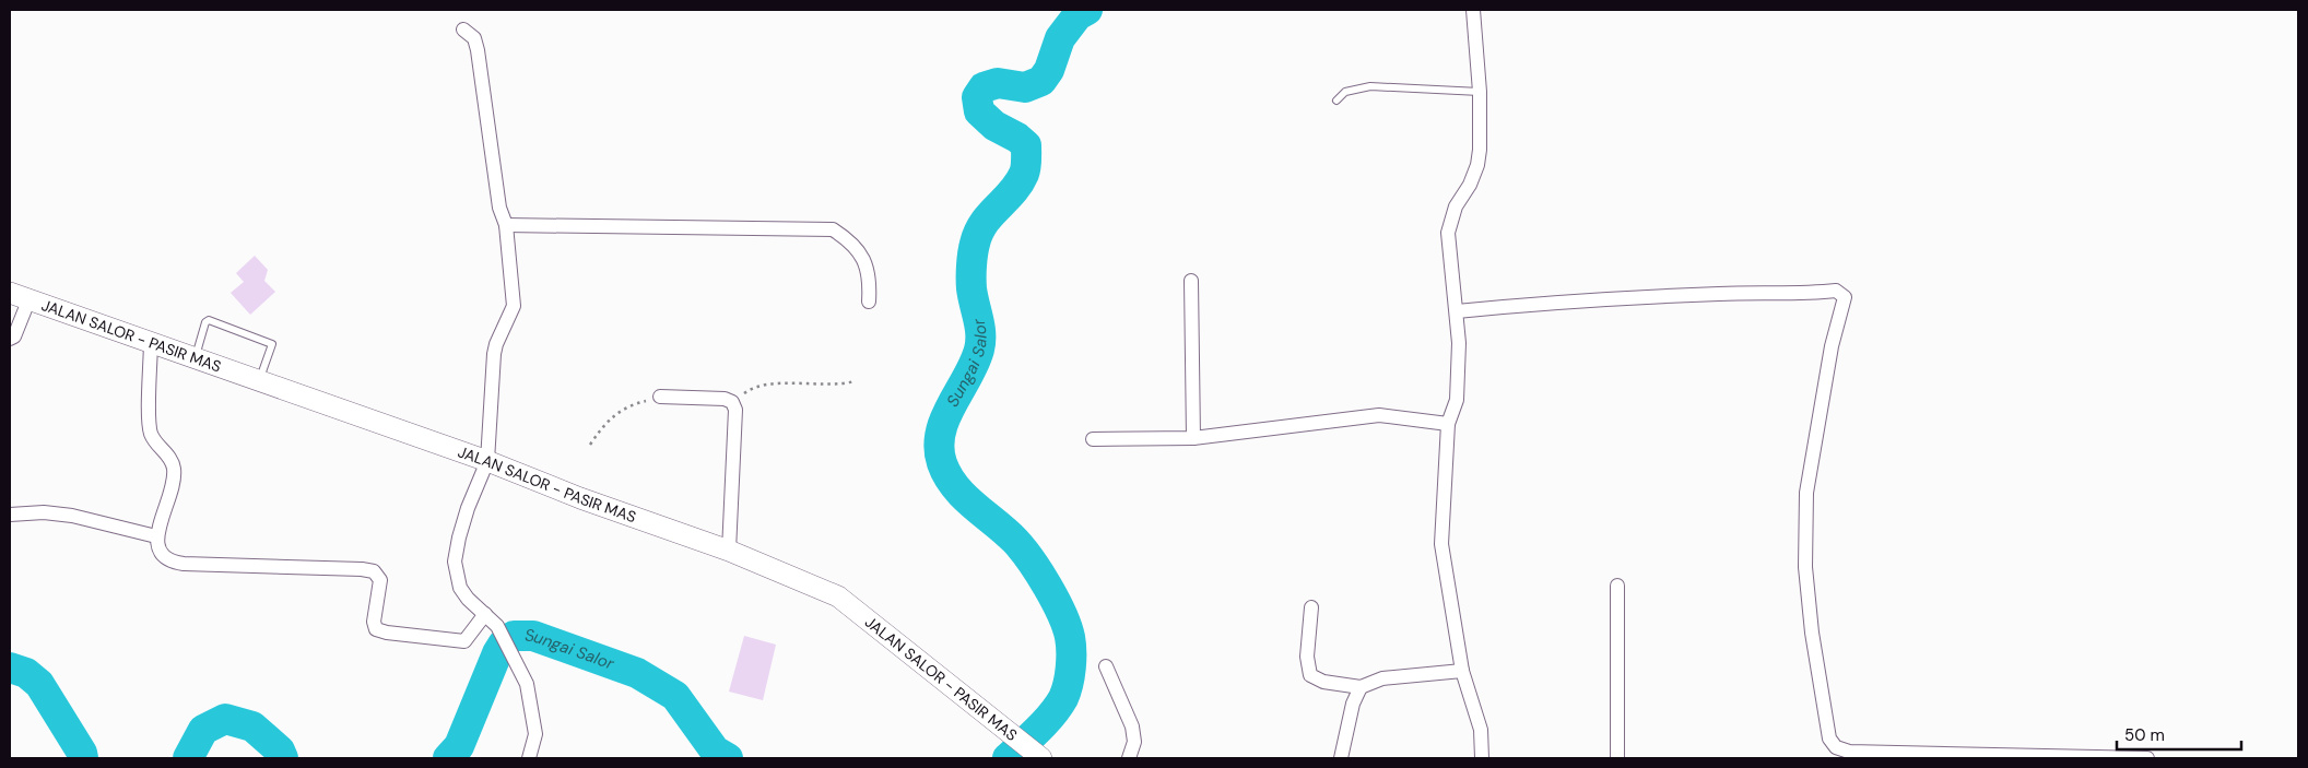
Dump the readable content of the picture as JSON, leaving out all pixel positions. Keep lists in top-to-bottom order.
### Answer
{
  "streets": {
    "main road": ["JALAN SALOR - PASIR MAS"]
  },
  "water": ["Sungai Salor"],
  "scale_bar": "50 m"
}
